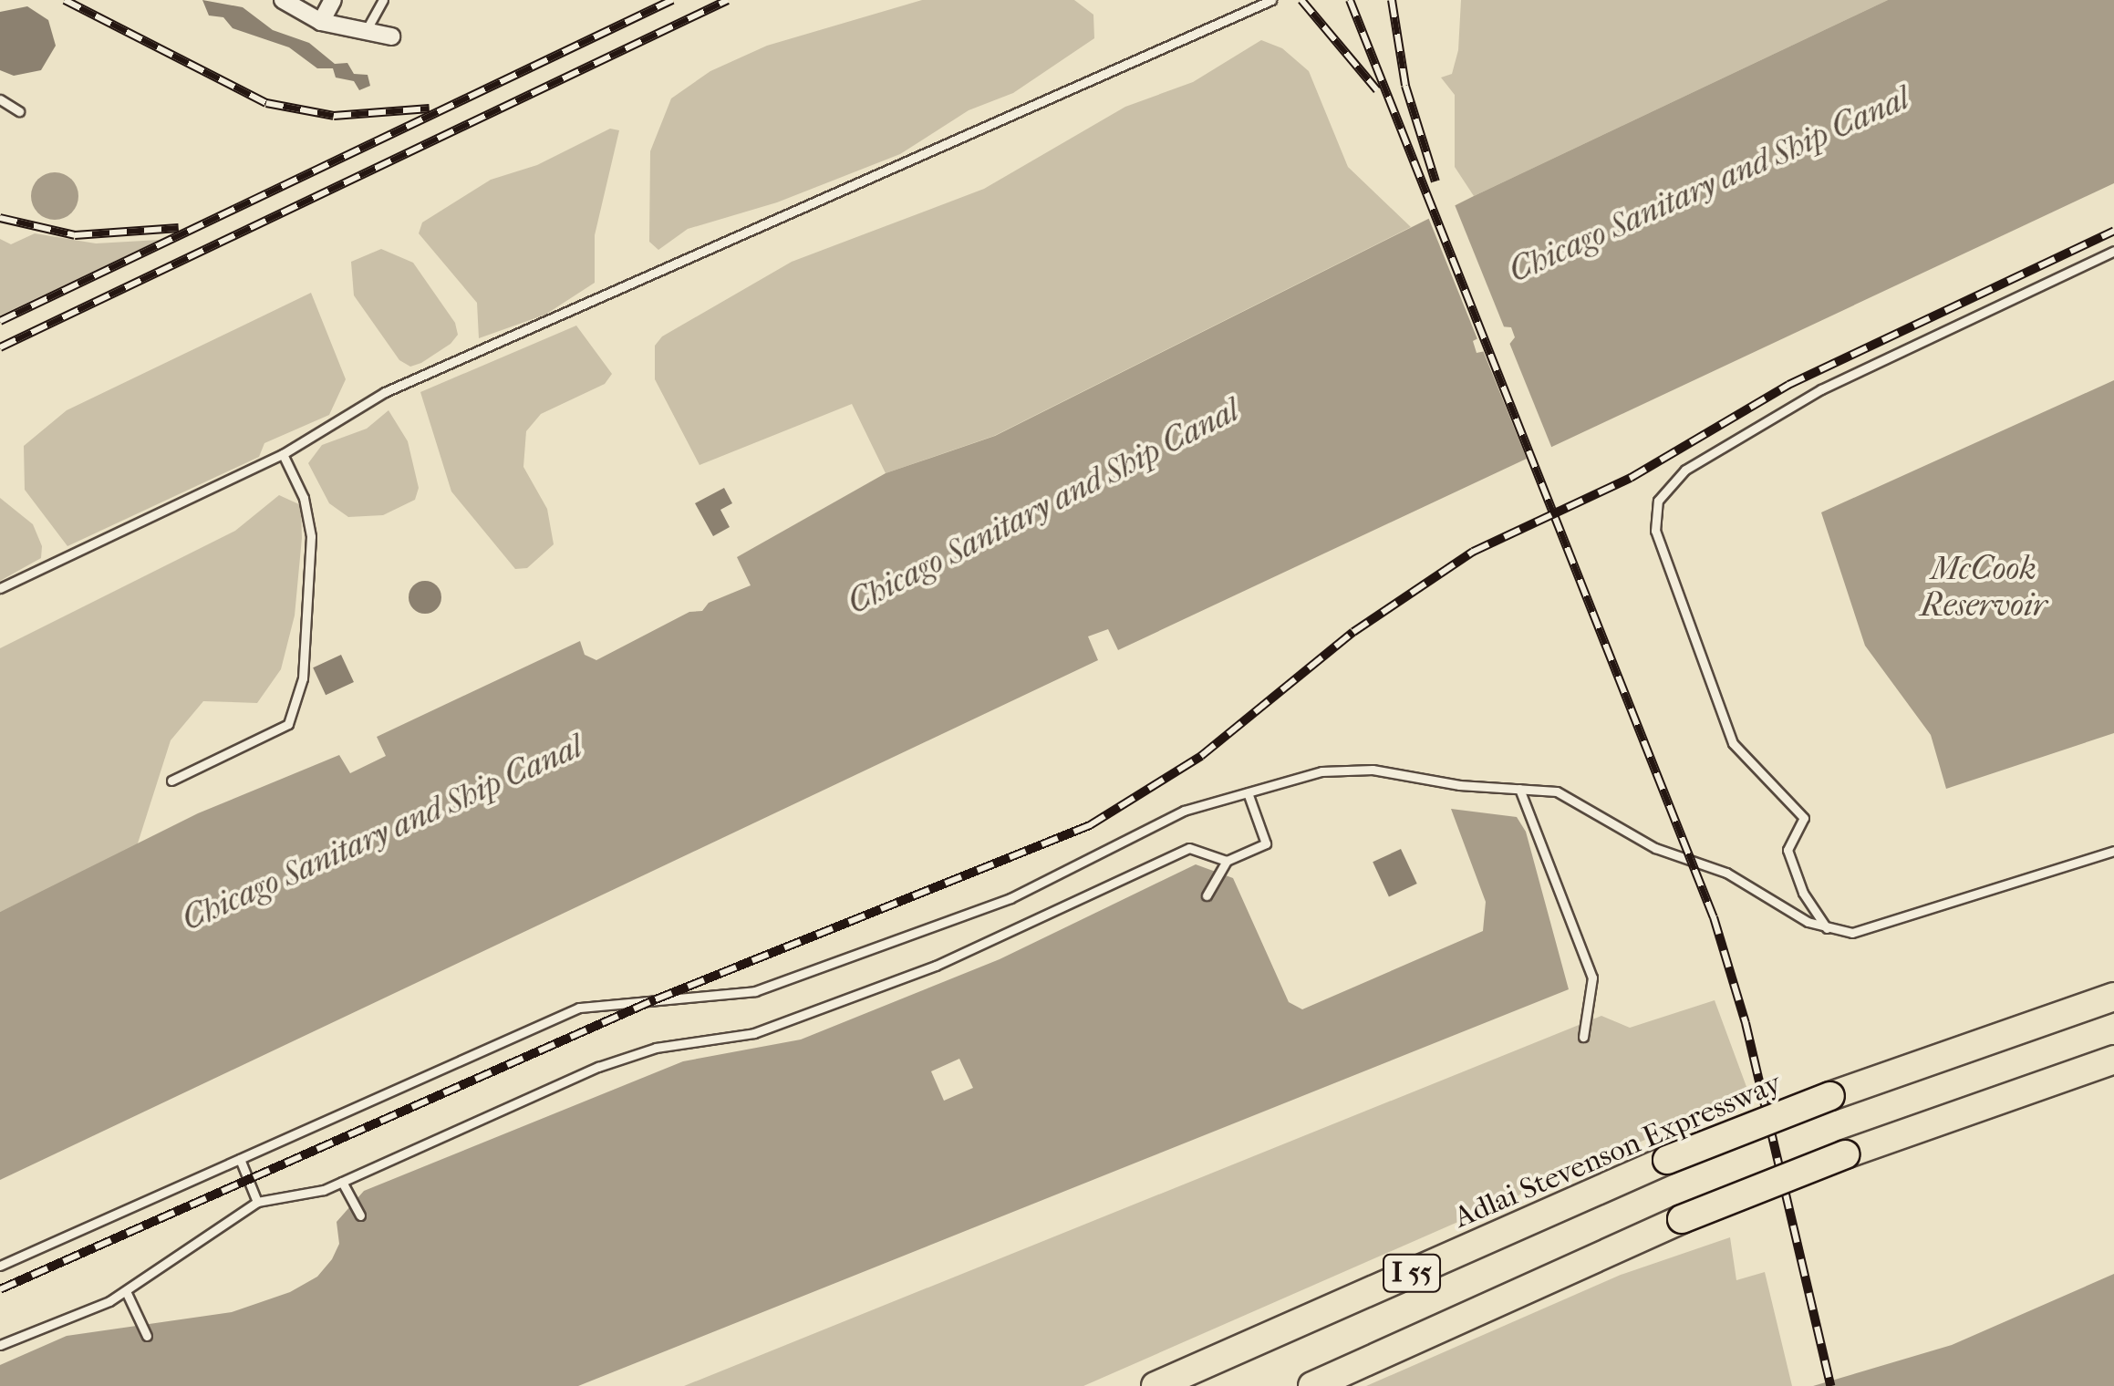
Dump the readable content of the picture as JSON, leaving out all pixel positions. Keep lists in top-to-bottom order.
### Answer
{
  "streets": {
    "highway": ["Adlai Stevenson Expressway", "I 55"]
  },
  "water": ["Chicago Sanitary and Ship Canal", "McCook Reservoir"]
}
